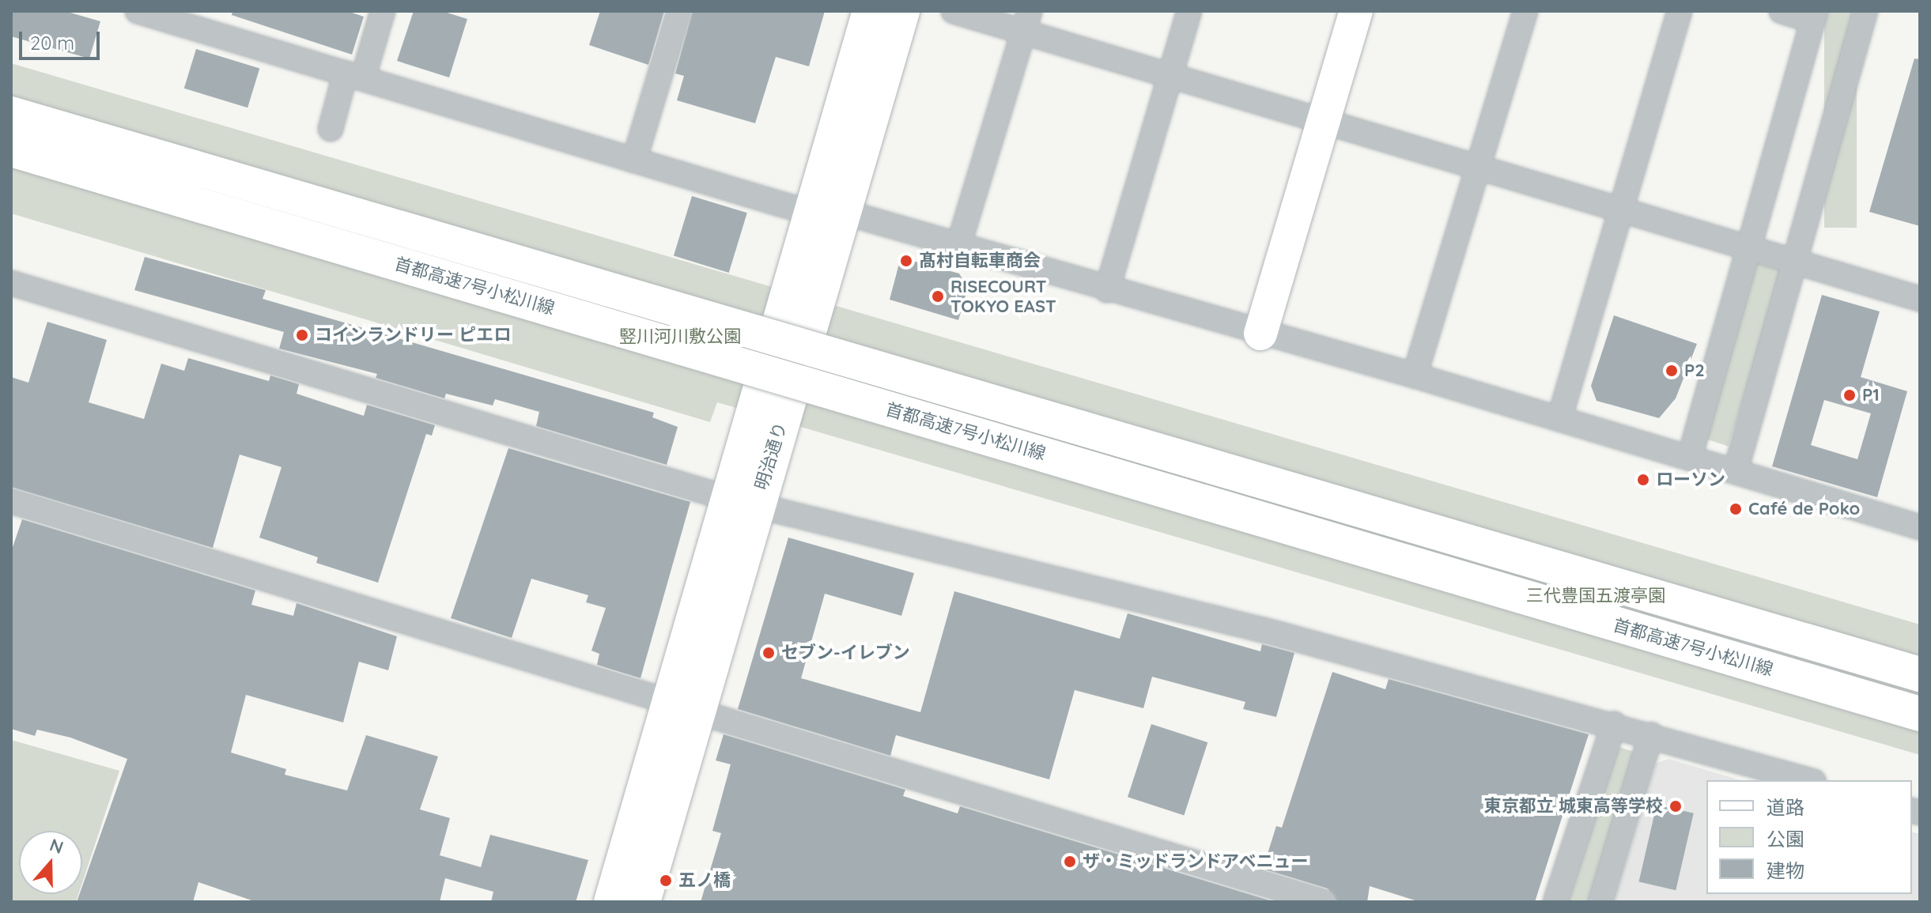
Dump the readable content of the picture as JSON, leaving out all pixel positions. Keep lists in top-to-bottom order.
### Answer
{
  "streets": {
    "main road": ["首都高速7号小松川線", "明治通り"]
  },
  "parks": ["竪川河川敷公園", "三代豊国五渡亭園"],
  "places": [
    "髙村自転車商会",
    "RISECOURT TOKYO EAST",
    "コインランドリー ピエロ",
    "P2",
    "P1",
    "ローソン",
    "Café de Poko",
    "セブン-イレブン",
    "東京都立 城東高等学校",
    "ザ・ミッドランドアベニュー",
    "五ノ橋"
  ],
  "legend": ["道路", "公園", "建物"],
  "scale_bar": "20 m",
  "north": "top"
}
